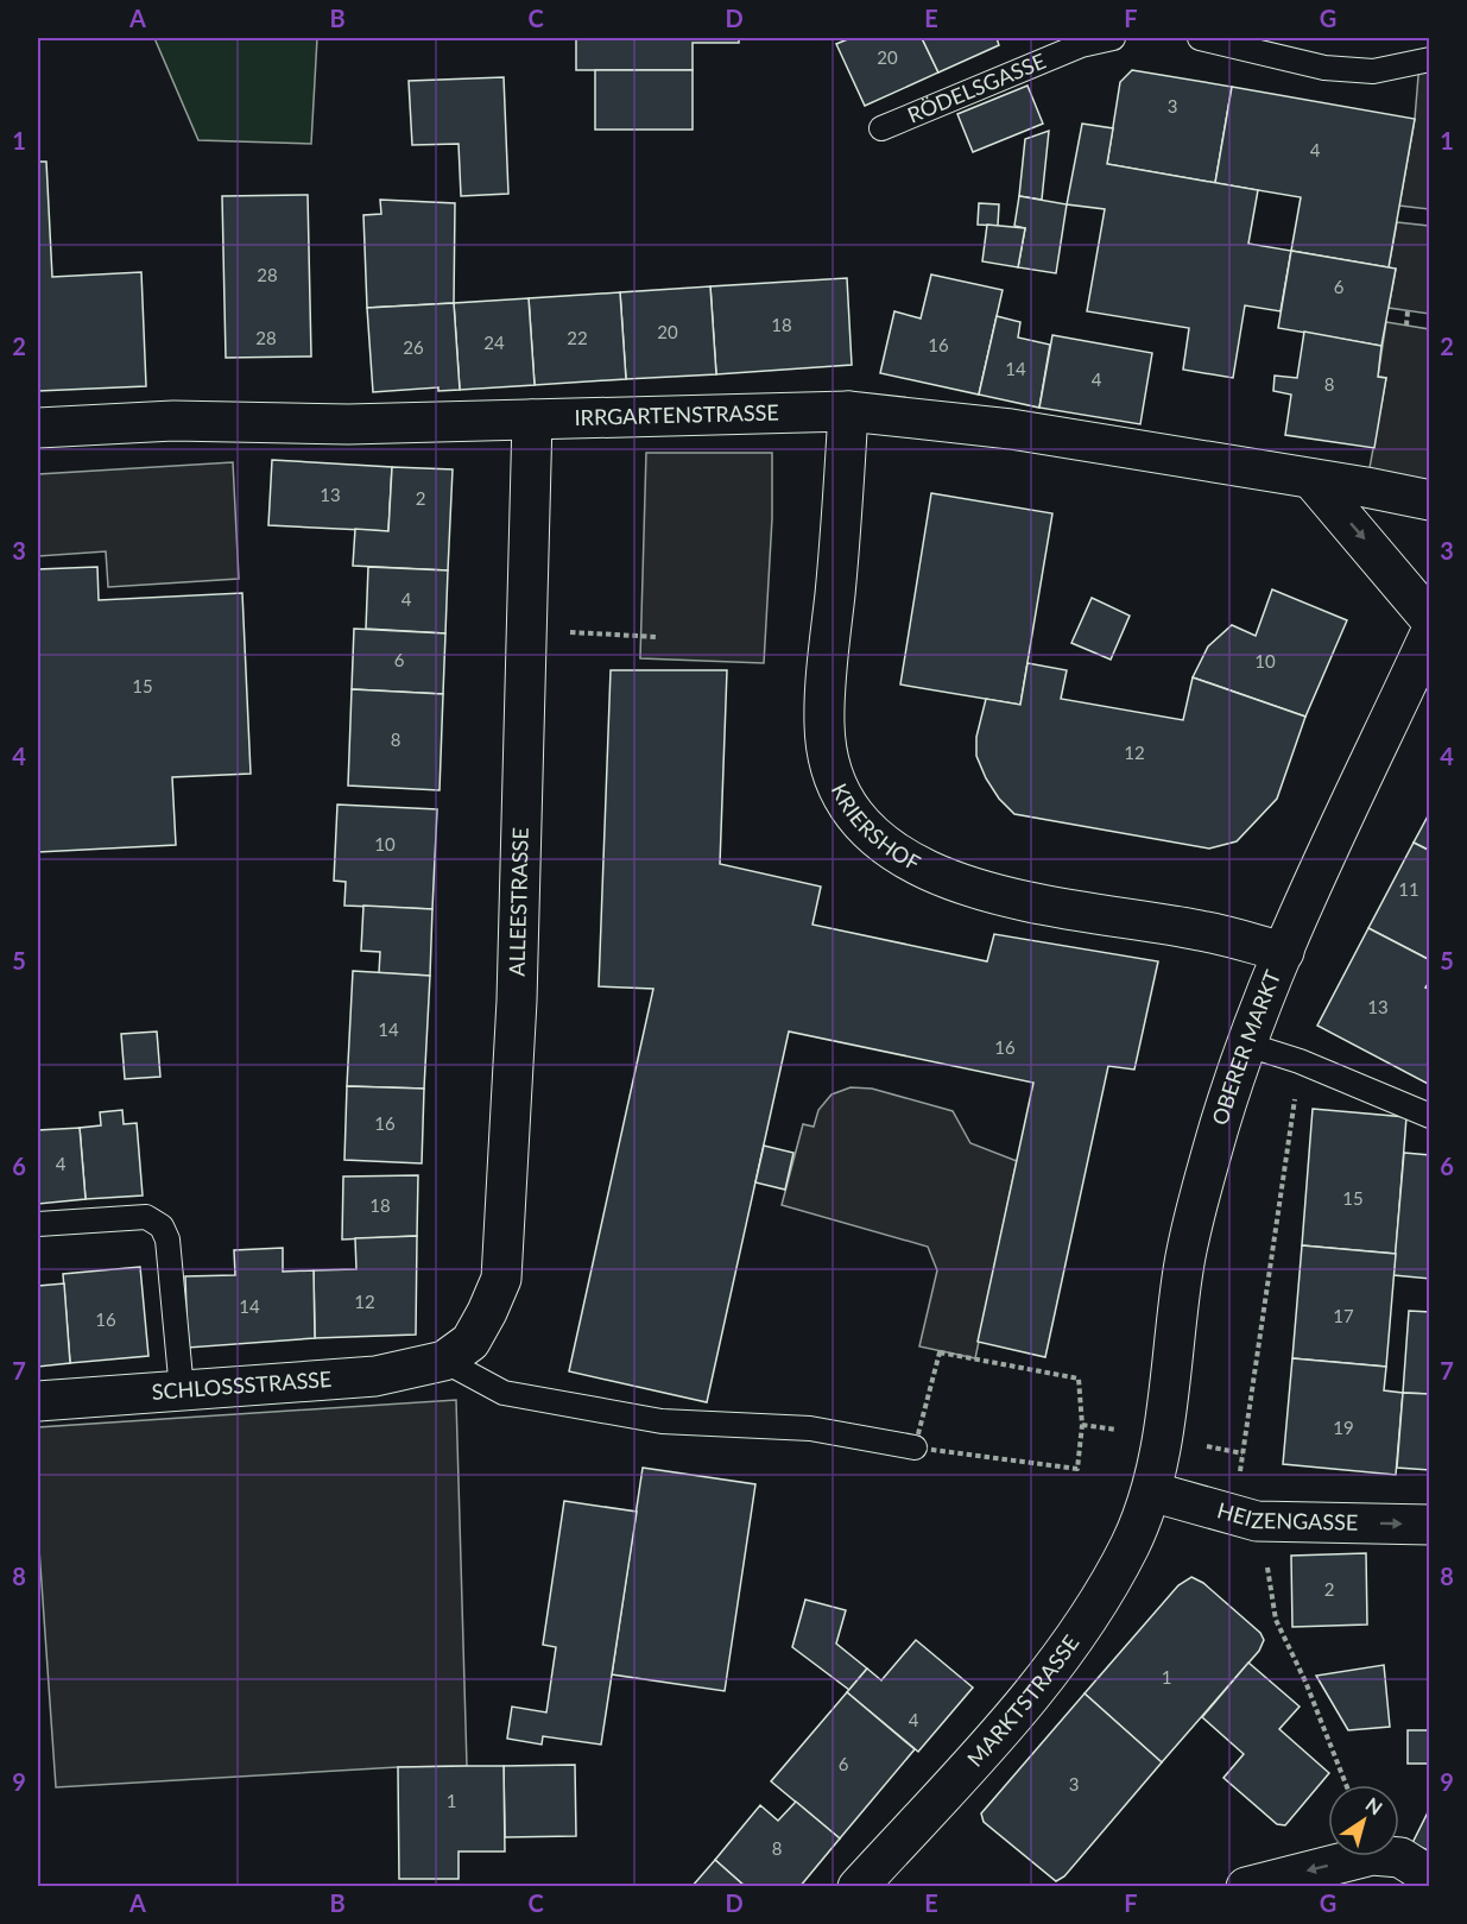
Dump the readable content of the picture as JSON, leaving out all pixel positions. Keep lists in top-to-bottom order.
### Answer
{
  "streets": {
    "street": [
      "IRRGARTENSTRASSE",
      "KRIERSHOF",
      "ALLEESTRASSE",
      "OBERER MARKT",
      "SCHLOSSSTRASSE",
      "HEIZENGASSE",
      "MARKTSTRASSE"
    ],
    "lane": ["RÖDELSGASSE"]
  },
  "crossings": [
    ["IRRGARTENSTRASSE", "KRIERSHOF"],
    ["IRRGARTENSTRASSE", "ALLEESTRASSE"],
    ["KRIERSHOF", "OBERER MARKT"],
    ["ALLEESTRASSE", "SCHLOSSSTRASSE"],
    ["OBERER MARKT", "HEIZENGASSE"],
    ["OBERER MARKT", "MARKTSTRASSE"],
    ["HEIZENGASSE", "MARKTSTRASSE"]
  ],
  "house_numbers": [
    "20",
    "3",
    "4",
    "28",
    "6",
    "18",
    "20",
    "28",
    "22",
    "24",
    "16",
    "26",
    "14",
    "4",
    "8",
    "13",
    "2",
    "4",
    "6",
    "10",
    "15",
    "8",
    "12",
    "10",
    "11",
    "13",
    "14",
    "16",
    "16",
    "4",
    "15",
    "18",
    "12",
    "14",
    "17",
    "16",
    "19",
    "2",
    "1",
    "4",
    "6",
    "3",
    "1",
    "8"
  ],
  "north": "top right",
  "grid": {
    "columns": [
      "A",
      "B",
      "C",
      "D",
      "E",
      "F",
      "G"
    ],
    "rows": [
      "1",
      "2",
      "3",
      "4",
      "5",
      "6",
      "7",
      "8",
      "9"
    ]
  }
}
